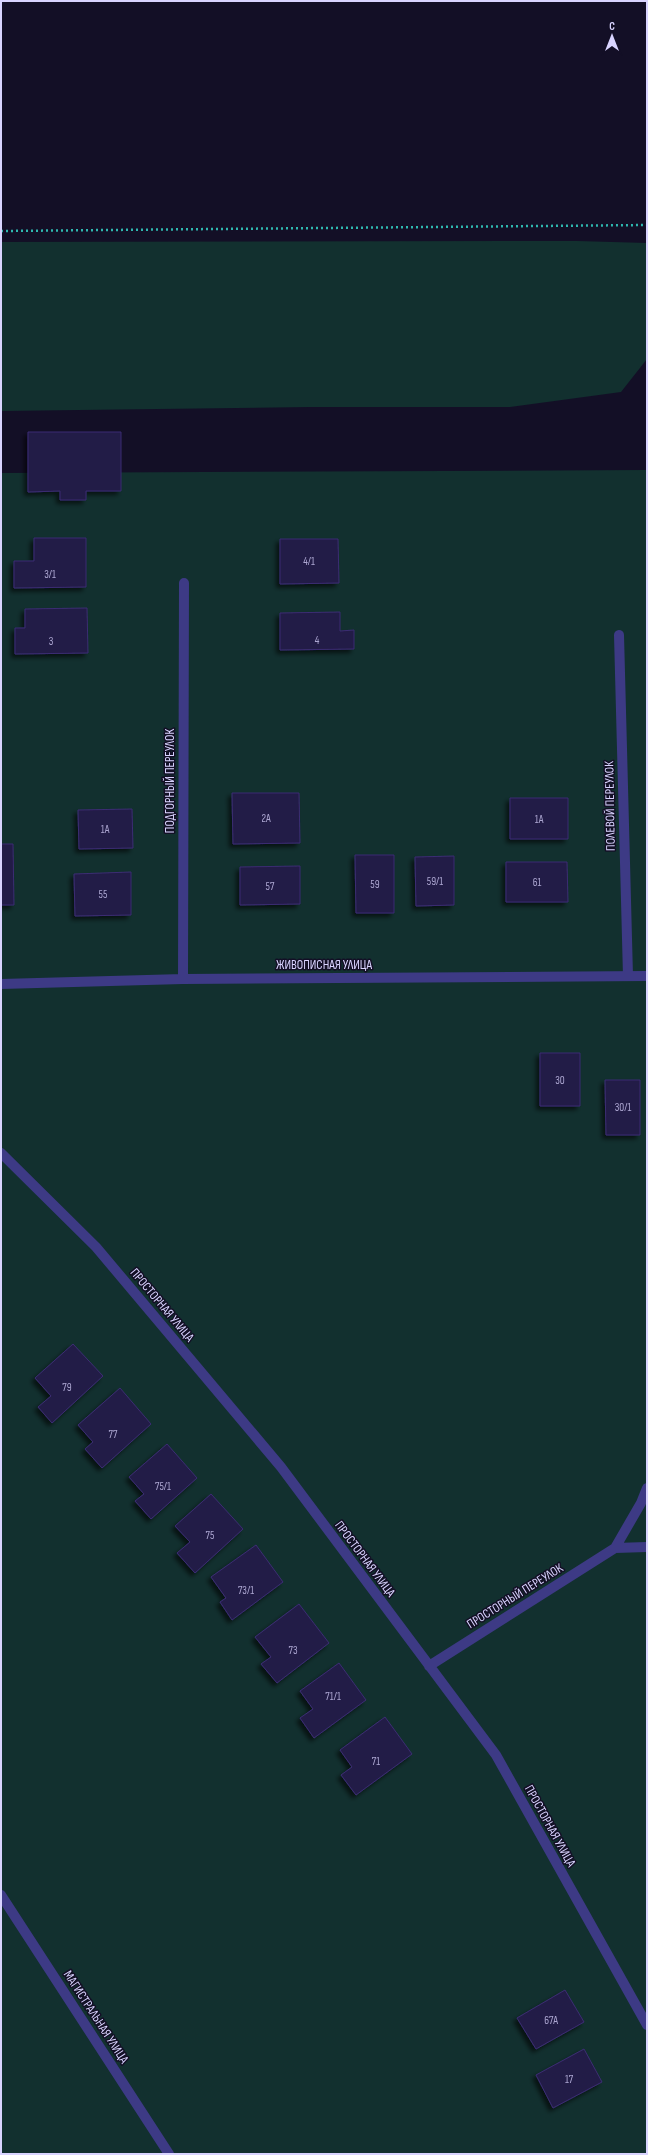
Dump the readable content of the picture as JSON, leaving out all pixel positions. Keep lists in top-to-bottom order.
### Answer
{
  "streets": {
    "street": [
      "ПОДГОРНЫЙ ПЕРЕУЛОК",
      "ПОЛЕВОЙ ПЕРЕУЛОК",
      "ЖИВОПИСНАЯ УЛИЦА",
      "ПРОСТОРНАЯ УЛИЦА",
      "ПРОСТОРНЫЙ ПЕРЕУЛОК",
      "МАГИСТРАЛЬНАЯ УЛИЦА"
    ]
  },
  "crossings": [
    ["ПОДГОРНЫЙ ПЕРЕУЛОК", "ЖИВОПИСНАЯ УЛИЦА"],
    ["ПОЛЕВОЙ ПЕРЕУЛОК", "ЖИВОПИСНАЯ УЛИЦА"],
    ["ПРОСТОРНАЯ УЛИЦА", "ПРОСТОРНЫЙ ПЕРЕУЛОК"]
  ],
  "house_numbers": [
    "4/1",
    "3/1",
    "4",
    "3",
    "2А",
    "1А",
    "1А",
    "59/1",
    "61",
    "59",
    "57",
    "55",
    "30",
    "30/1",
    "79",
    "77",
    "75/1",
    "75",
    "73/1",
    "73",
    "71/1",
    "71",
    "67А",
    "17"
  ],
  "north": "top"
}
